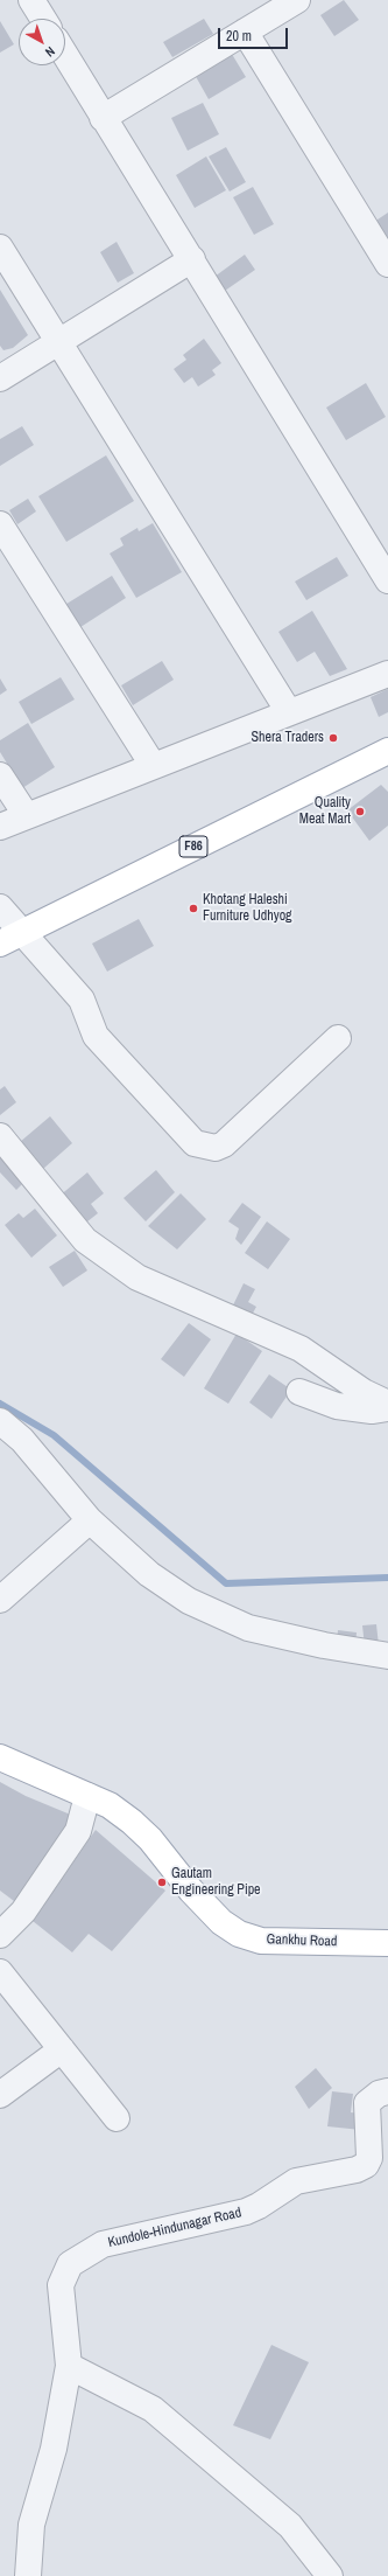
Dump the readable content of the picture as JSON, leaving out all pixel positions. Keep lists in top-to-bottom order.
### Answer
{
  "streets": {
    "main road": ["F86", "Gankhu Road"],
    "street": ["Kundole-Hindunagar Road"]
  },
  "places": [
    "Shera Traders",
    "Quality Meat Mart",
    "Khotang Haleshi Furniture Udhyog",
    "Gautam Engineering Pipe"
  ],
  "scale_bar": "20 m",
  "north": "bottom right"
}
